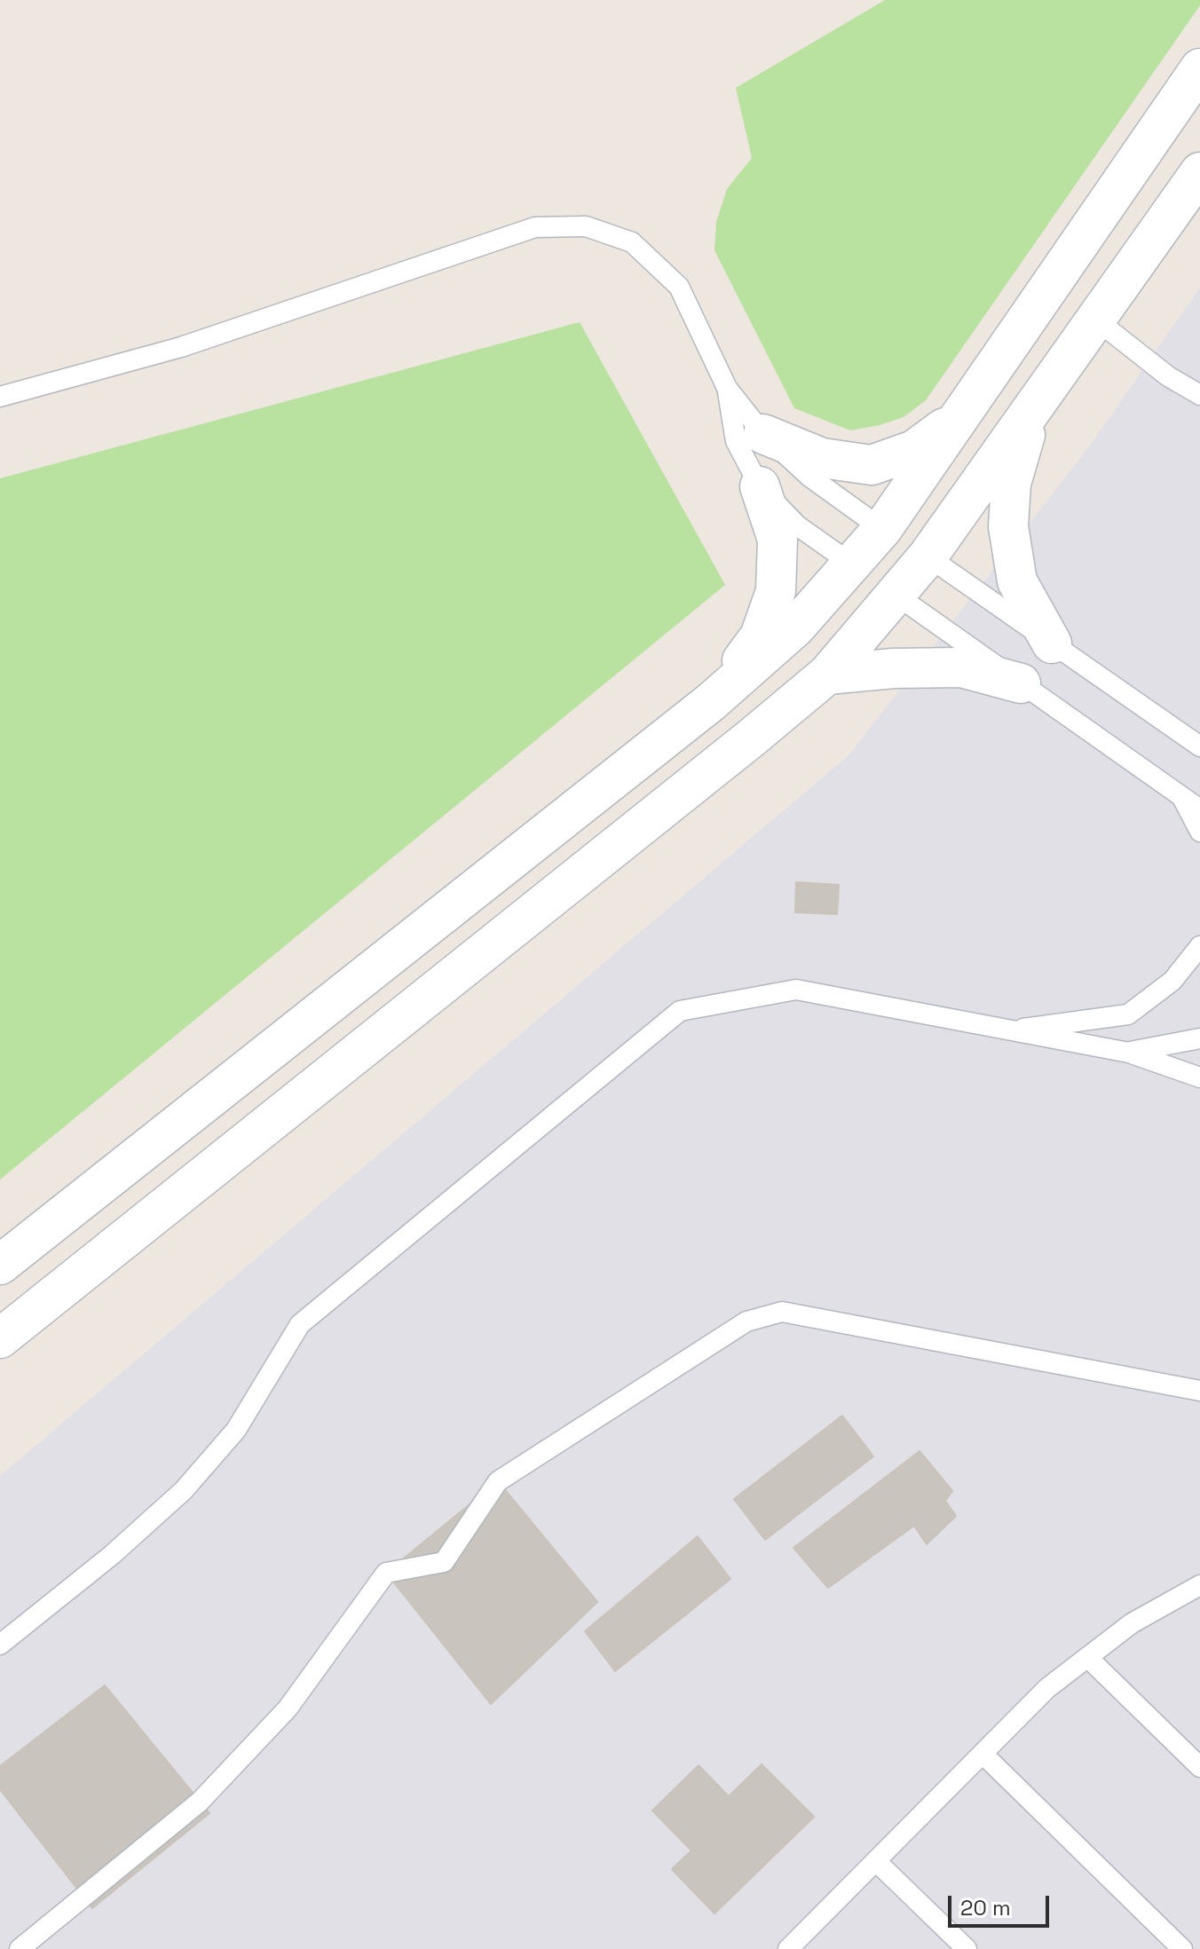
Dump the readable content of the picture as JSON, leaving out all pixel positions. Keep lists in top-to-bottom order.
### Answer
{
  "scale_bar": "20 m"
}
